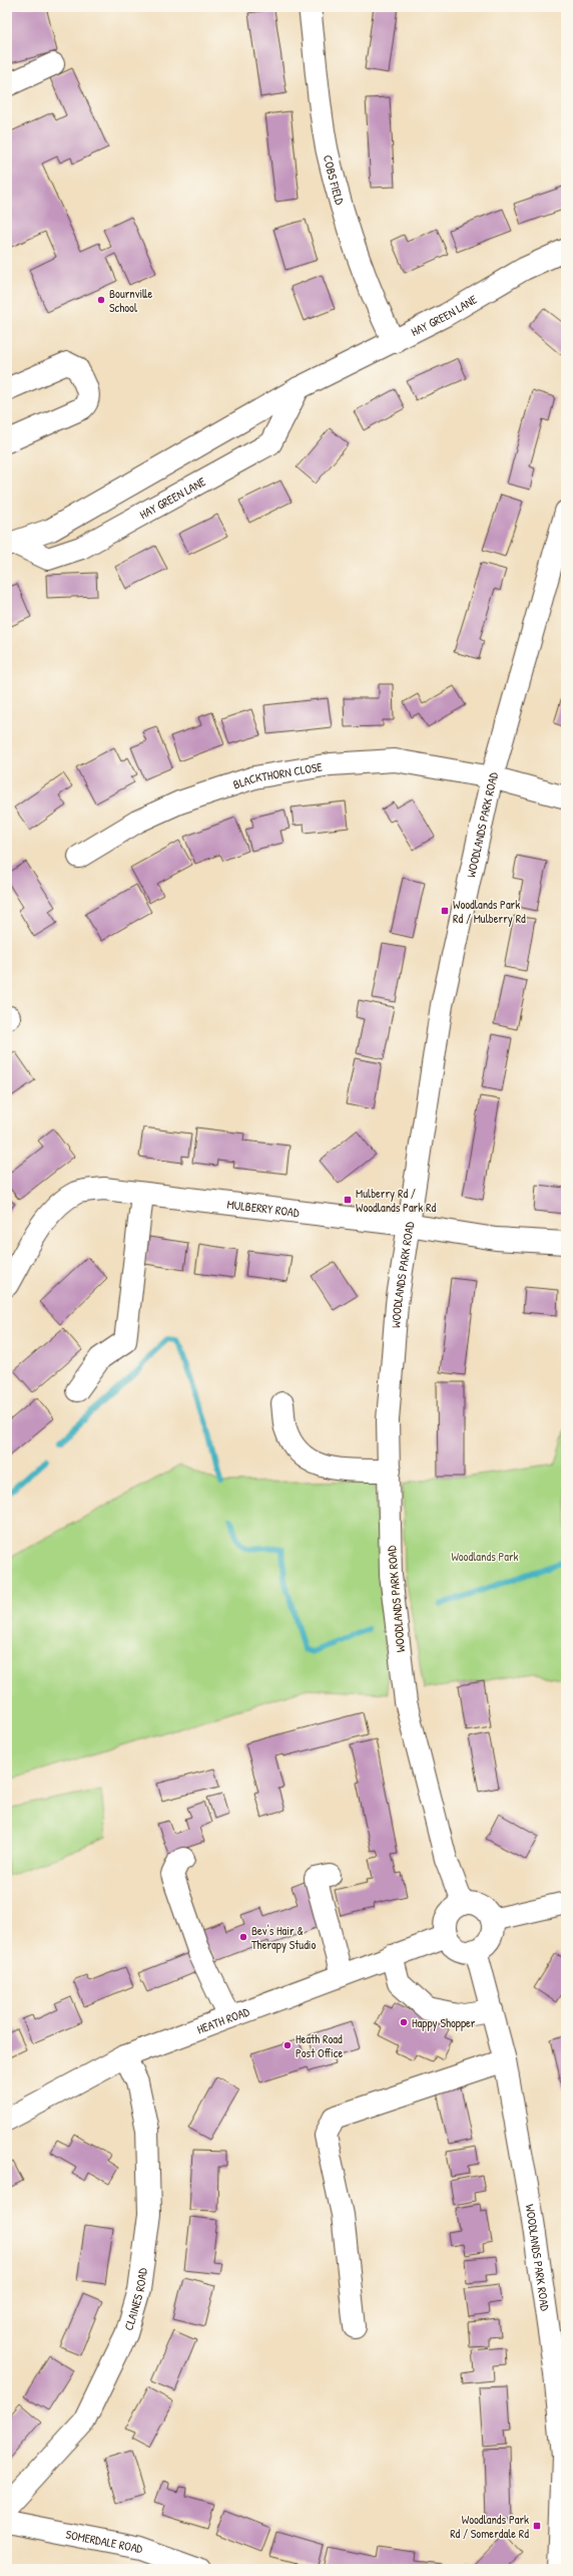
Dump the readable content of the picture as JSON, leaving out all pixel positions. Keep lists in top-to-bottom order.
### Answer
{
  "streets": {
    "street": [
      "COBS FIELD",
      "HAY GREEN LANE",
      "BLACKTHORN CLOSE",
      "WOODLANDS PARK ROAD",
      "MULBERRY ROAD",
      "HEATH ROAD",
      "CLAINES ROAD",
      "SOMERDALE ROAD"
    ]
  },
  "crossings": [
    ["COBS FIELD", "HAY GREEN LANE"],
    ["BLACKTHORN CLOSE", "WOODLANDS PARK ROAD"],
    ["WOODLANDS PARK ROAD", "MULBERRY ROAD"],
    ["WOODLANDS PARK ROAD", "HEATH ROAD"],
    ["HEATH ROAD", "CLAINES ROAD"]
  ],
  "parks": ["Woodlands Park"],
  "places": {
    "other": [
      "Bournville School",
      "Bev's Hair & Therapy Studio",
      "Happy Shopper",
      "Heath Road Post Office"
    ],
    "transit": ["Woodlands Park Rd / Mulberry Rd", "Mulberry Rd / Woodlands Park Rd", "Woodlands Park Rd / Somerdale Rd"]
  }
}
